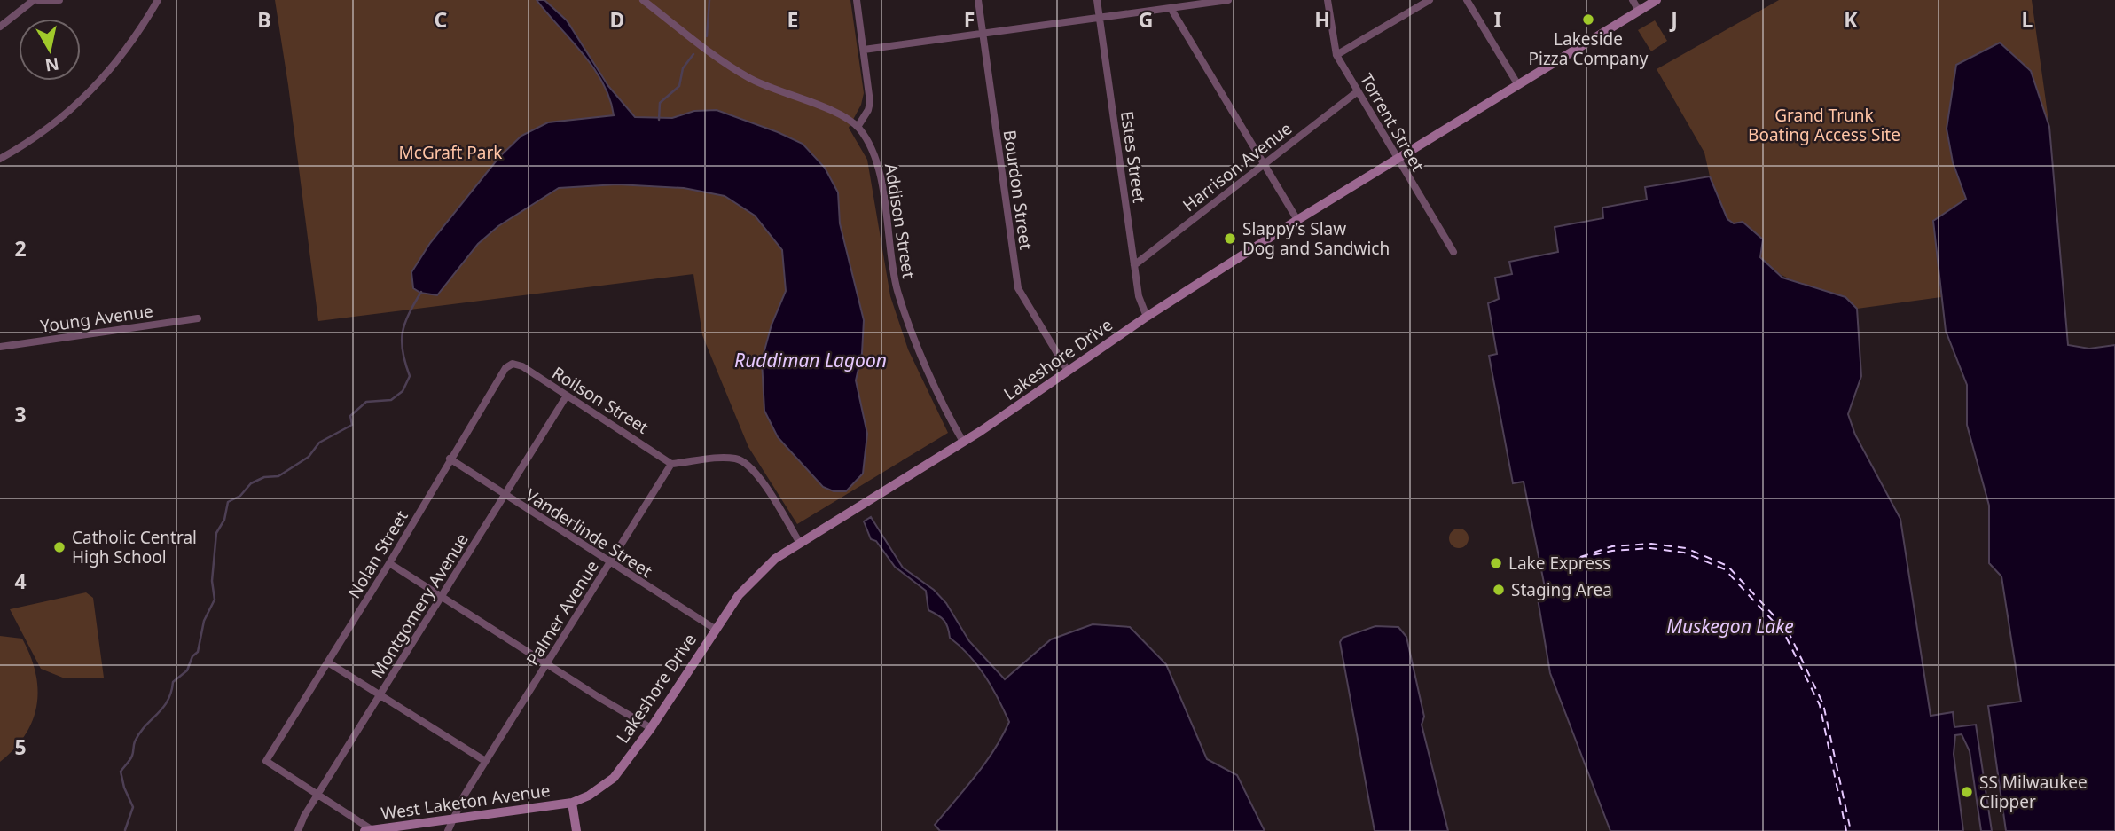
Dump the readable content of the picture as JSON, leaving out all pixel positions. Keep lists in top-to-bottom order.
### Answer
{
  "streets": {
    "main road": ["Lakeshore Drive", "West Laketon Avenue"],
    "street": [
      "Torrent Street",
      "Estes Street",
      "Harrison Avenue",
      "Bourdon Street",
      "Addison Street",
      "Young Avenue",
      "Roilson Street",
      "Vanderlinde Street",
      "Nolan Street",
      "Montgomery Avenue",
      "Palmer Avenue"
    ]
  },
  "crossings": [
    ["Torrent Street", "Harrison Avenue"],
    ["Torrent Street", "Lakeshore Drive"],
    ["Estes Street", "Harrison Avenue"],
    ["Estes Street", "Lakeshore Drive"],
    ["Bourdon Street", "Lakeshore Drive"],
    ["Addison Street", "Lakeshore Drive"],
    ["Lakeshore Drive", "Vanderlinde Street"],
    ["Lakeshore Drive", "West Laketon Avenue"],
    ["Roilson Street", "Nolan Street"],
    ["Roilson Street", "Montgomery Avenue"],
    ["Roilson Street", "Palmer Avenue"],
    ["Vanderlinde Street", "Nolan Street"],
    ["Vanderlinde Street", "Montgomery Avenue"],
    ["Vanderlinde Street", "Palmer Avenue"],
    ["Nolan Street", "Montgomery Avenue"],
    ["Palmer Avenue", "West Laketon Avenue"]
  ],
  "water": ["Ruddiman Lagoon", "Muskegon Lake"],
  "parks": ["Grand Trunk Boating Access Site", "McGraft Park"],
  "places": [
    "Lakeside Pizza Company",
    "Slappy’s Slaw Dog and Sandwich",
    "Catholic Central High School",
    "Lake Express",
    "Staging Area",
    "SS Milwaukee Clipper"
  ],
  "north": "bottom",
  "grid": {
    "columns": [
      "B",
      "C",
      "D",
      "E",
      "F",
      "G",
      "H",
      "I",
      "J",
      "K",
      "L"
    ],
    "rows": [
      "2",
      "3",
      "4",
      "5"
    ]
  }
}
